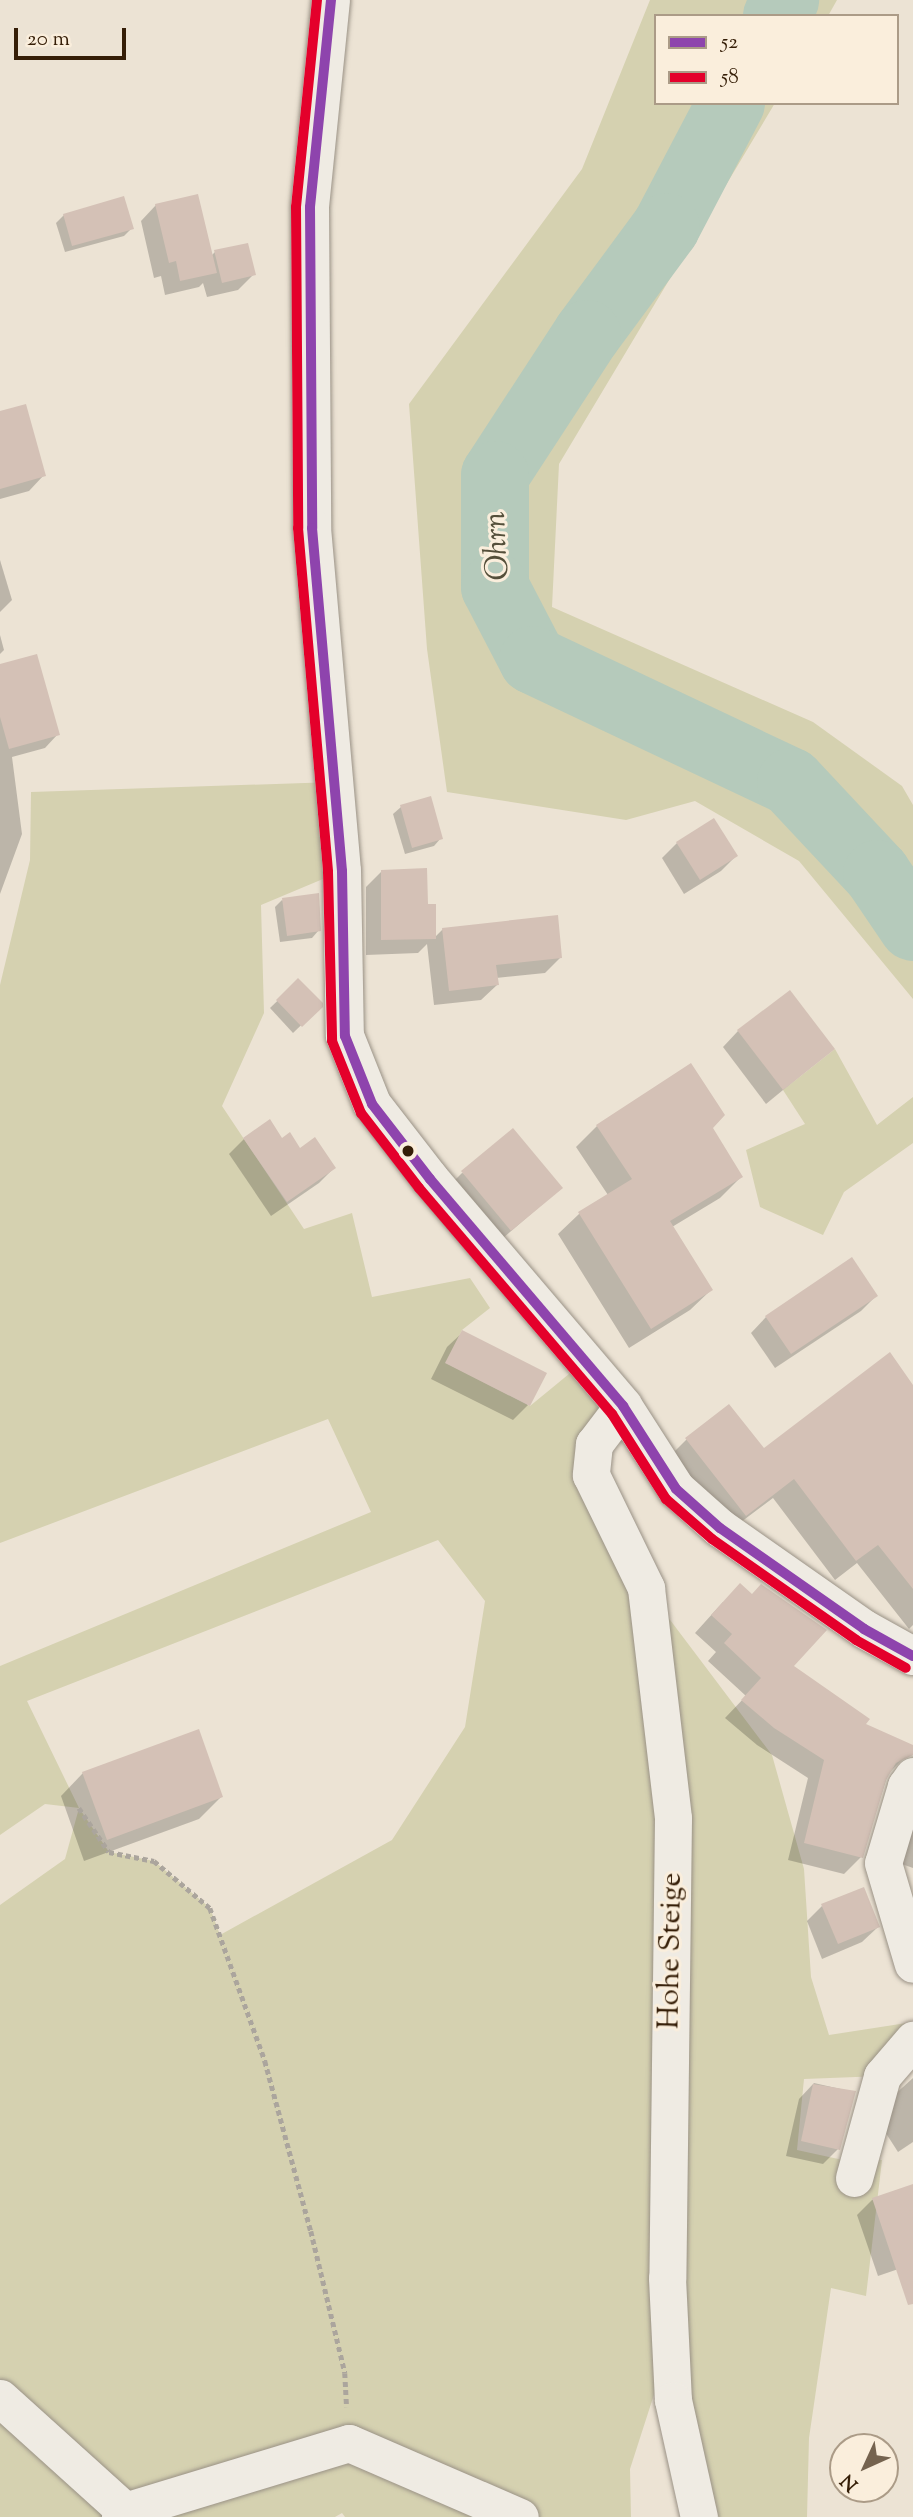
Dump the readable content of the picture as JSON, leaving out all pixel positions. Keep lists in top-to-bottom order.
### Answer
{
  "streets": {
    "street": ["Hohe Steige"]
  },
  "water": ["Ohrn"],
  "lines": ["transit line 52", "transit line 58"],
  "legend": ["52", "58"],
  "scale_bar": "20 m",
  "north": "bottom left"
}
